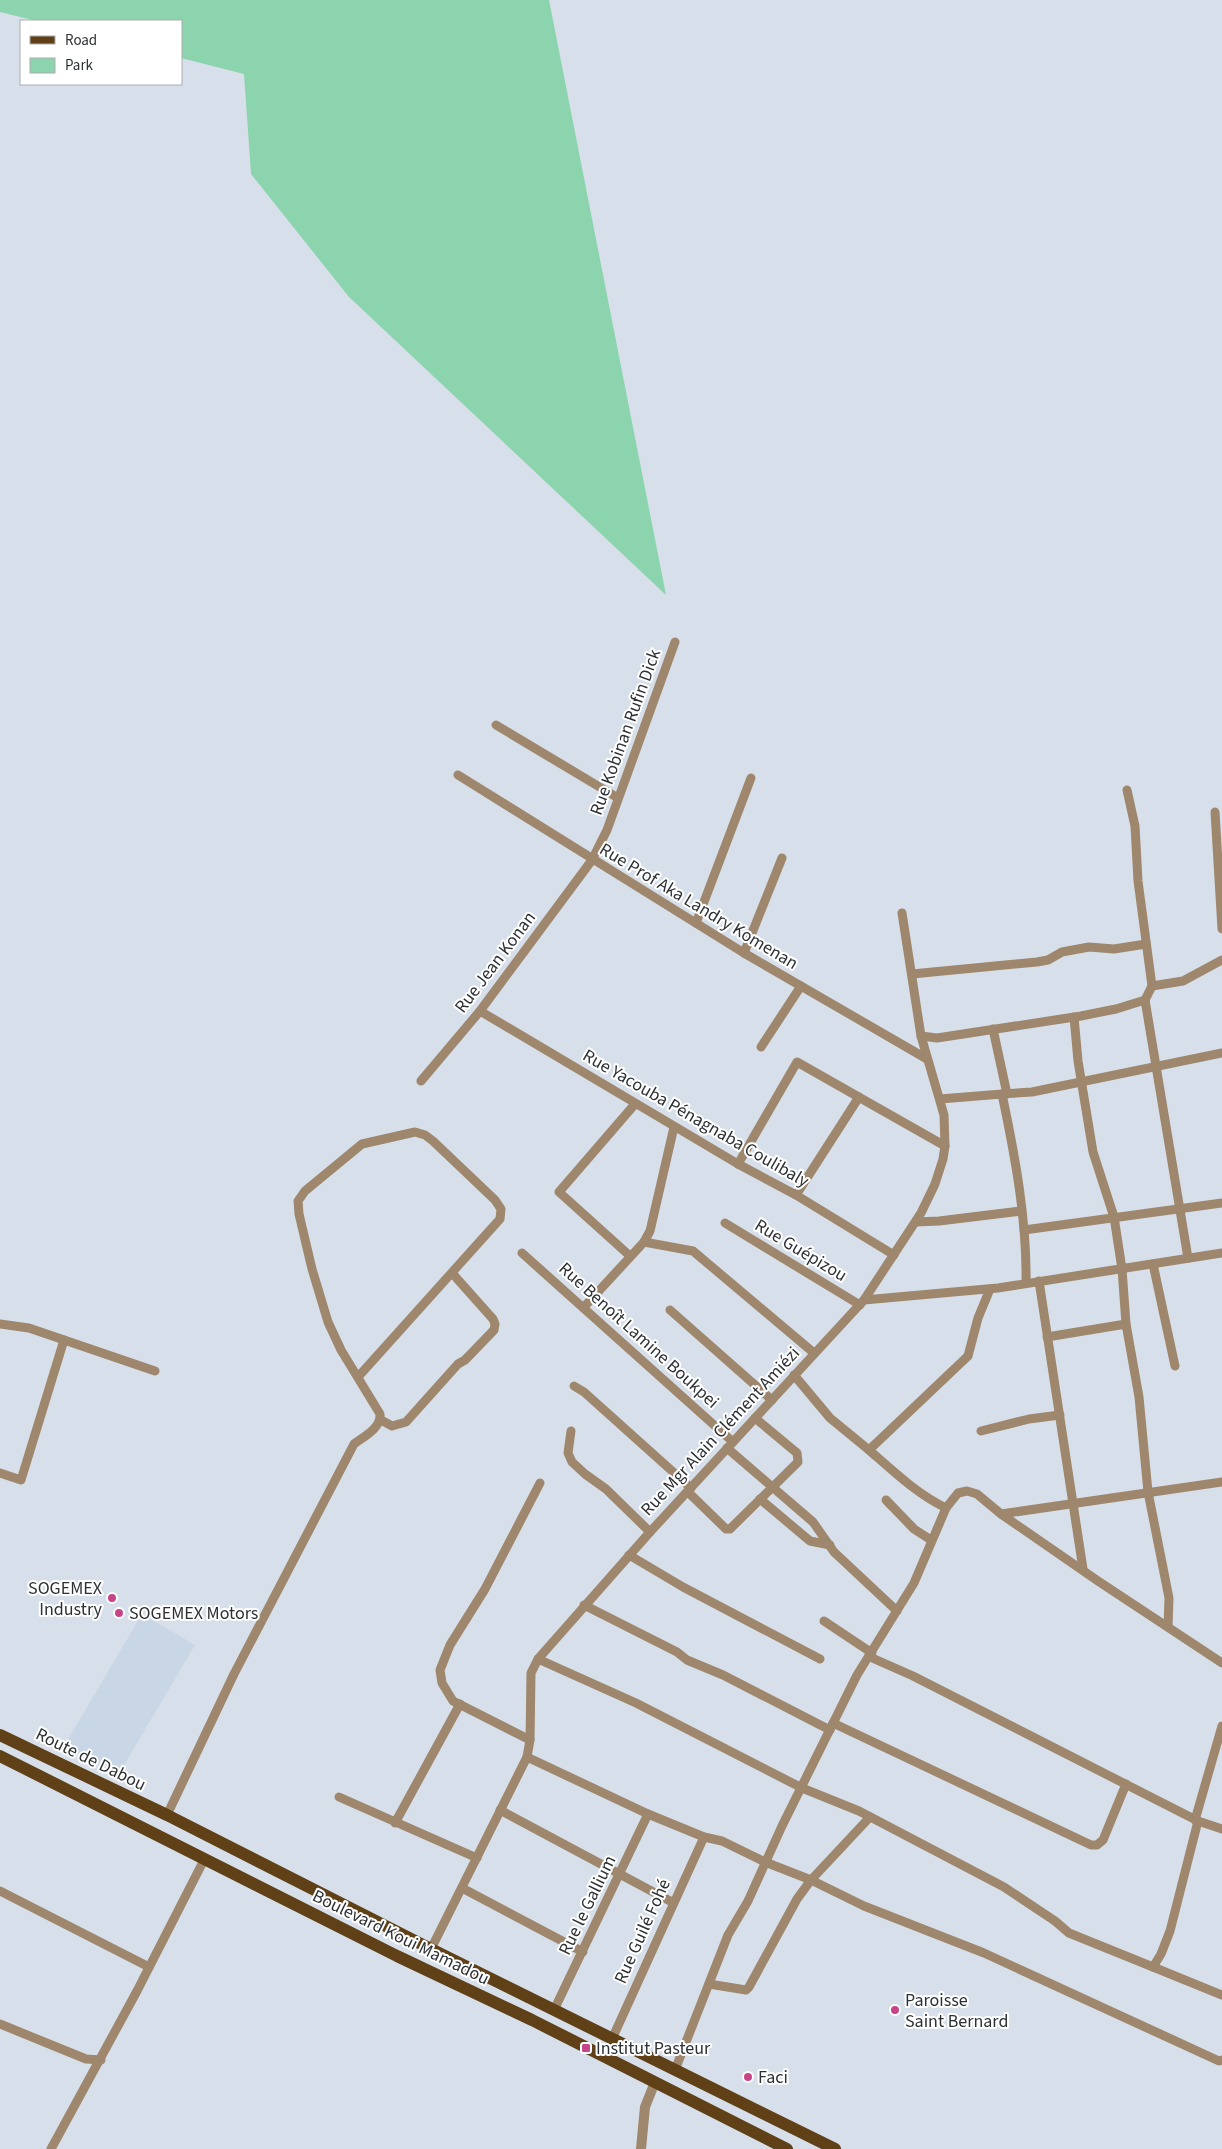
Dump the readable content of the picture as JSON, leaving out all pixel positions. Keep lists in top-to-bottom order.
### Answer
{
  "streets": {
    "main road": ["Route de Dabou", "Boulevard Koui Mamadou"],
    "street": [
      "Rue Kobinan Rufin Dick",
      "Rue Prof Aka Landry Komenan",
      "Rue Jean Konan",
      "Rue Yacouba Pénagnaba Coulibaly",
      "Rue Guépizou",
      "Rue Benoît Lamine Boukpei",
      "Rue Mgr Alain Clément Amiézi",
      "Rue le Gallium",
      "Rue Guilé Fohé"
    ]
  },
  "crossings": [
    ["Rue Kobinan Rufin Dick", "Rue Prof Aka Landry Komenan"],
    ["Rue Kobinan Rufin Dick", "Rue Jean Konan"],
    ["Rue Prof Aka Landry Komenan", "Rue Jean Konan"],
    ["Rue Prof Aka Landry Komenan", "Rue Mgr Alain Clément Amiézi"],
    ["Rue Jean Konan", "Rue Yacouba Pénagnaba Coulibaly"],
    ["Rue Yacouba Pénagnaba Coulibaly", "Rue Mgr Alain Clément Amiézi"],
    ["Rue Guépizou", "Rue Mgr Alain Clément Amiézi"],
    ["Rue Benoît Lamine Boukpei", "Rue Mgr Alain Clément Amiézi"],
    ["Rue Mgr Alain Clément Amiézi", "Boulevard Koui Mamadou"],
    ["Route de Dabou", "Boulevard Koui Mamadou"],
    ["Rue le Gallium", "Boulevard Koui Mamadou"],
    ["Rue Guilé Fohé", "Boulevard Koui Mamadou"]
  ],
  "places": {
    "other": [
      "SOGEMEX Industry",
      "SOGEMEX Motors",
      "Paroisse Saint Bernard",
      "Faci"
    ],
    "transit": ["Institut Pasteur"]
  },
  "legend": ["Road", "Park"]
}
